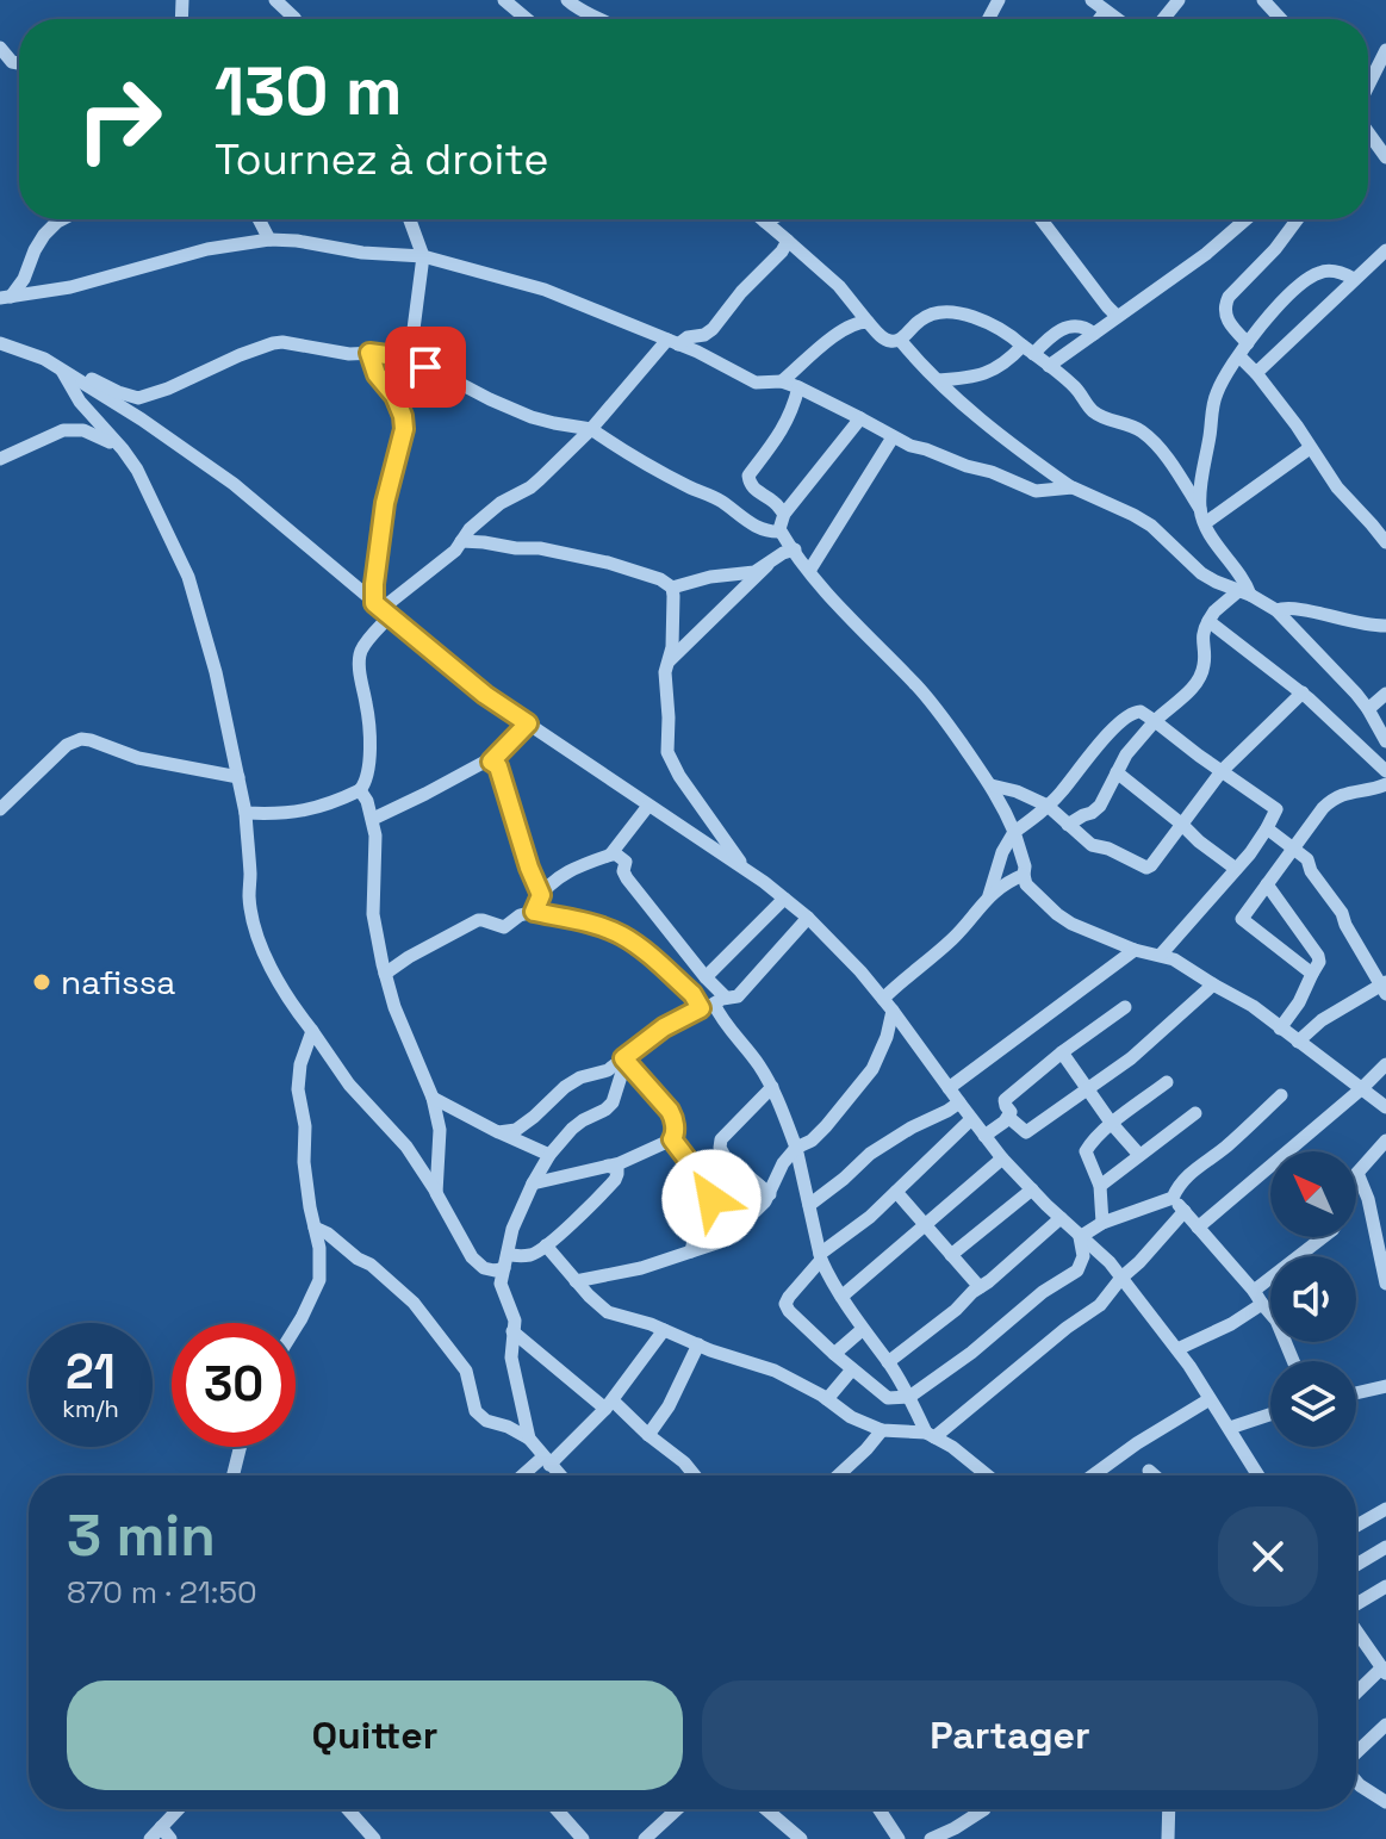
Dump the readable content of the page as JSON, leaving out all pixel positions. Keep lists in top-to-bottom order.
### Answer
{
  "places": ["nafissa"],
  "north": "top left",
  "page": {
    "turn": ["130 m", "Tournez à droite"],
    "speed": "21 km/h",
    "limit": "30",
    "heading": ["3 min", "870 m · 21:50"],
    "buttons": ["Quitter", "Partager"]
  }
}
